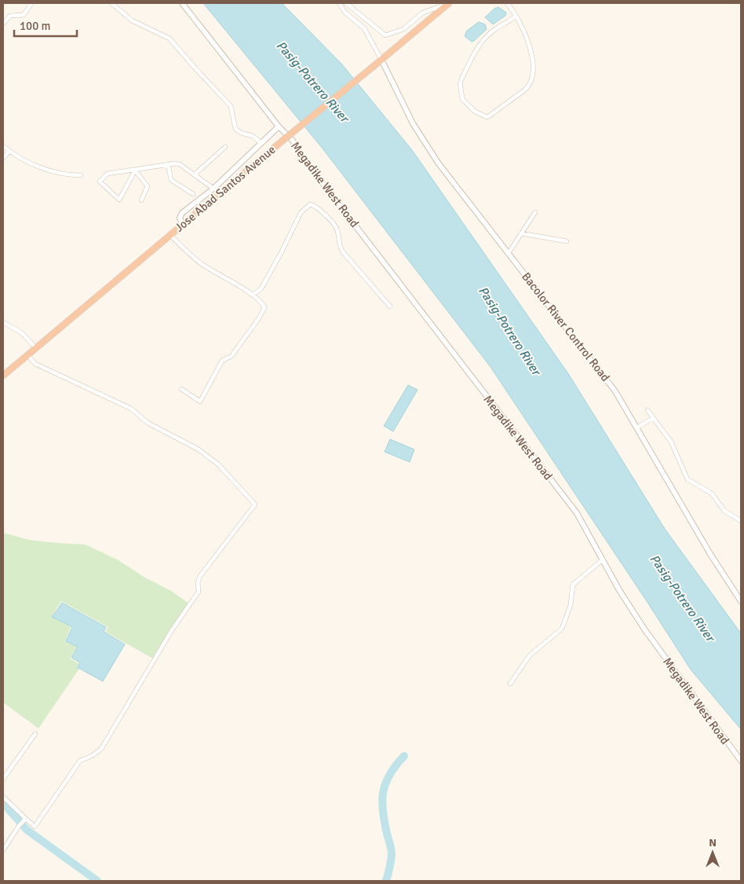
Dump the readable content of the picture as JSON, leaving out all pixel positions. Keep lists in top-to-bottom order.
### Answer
{
  "streets": {
    "highway": ["Jose Abad Santos Avenue"],
    "street": ["Megadike West Road", "Bacolor River Control Road"]
  },
  "crossings": [
    ["Jose Abad Santos Avenue", "Bacolor River Control Road"]
  ],
  "water": ["Pasig-Potrero River"],
  "scale_bar": "100 m",
  "north": "top"
}
